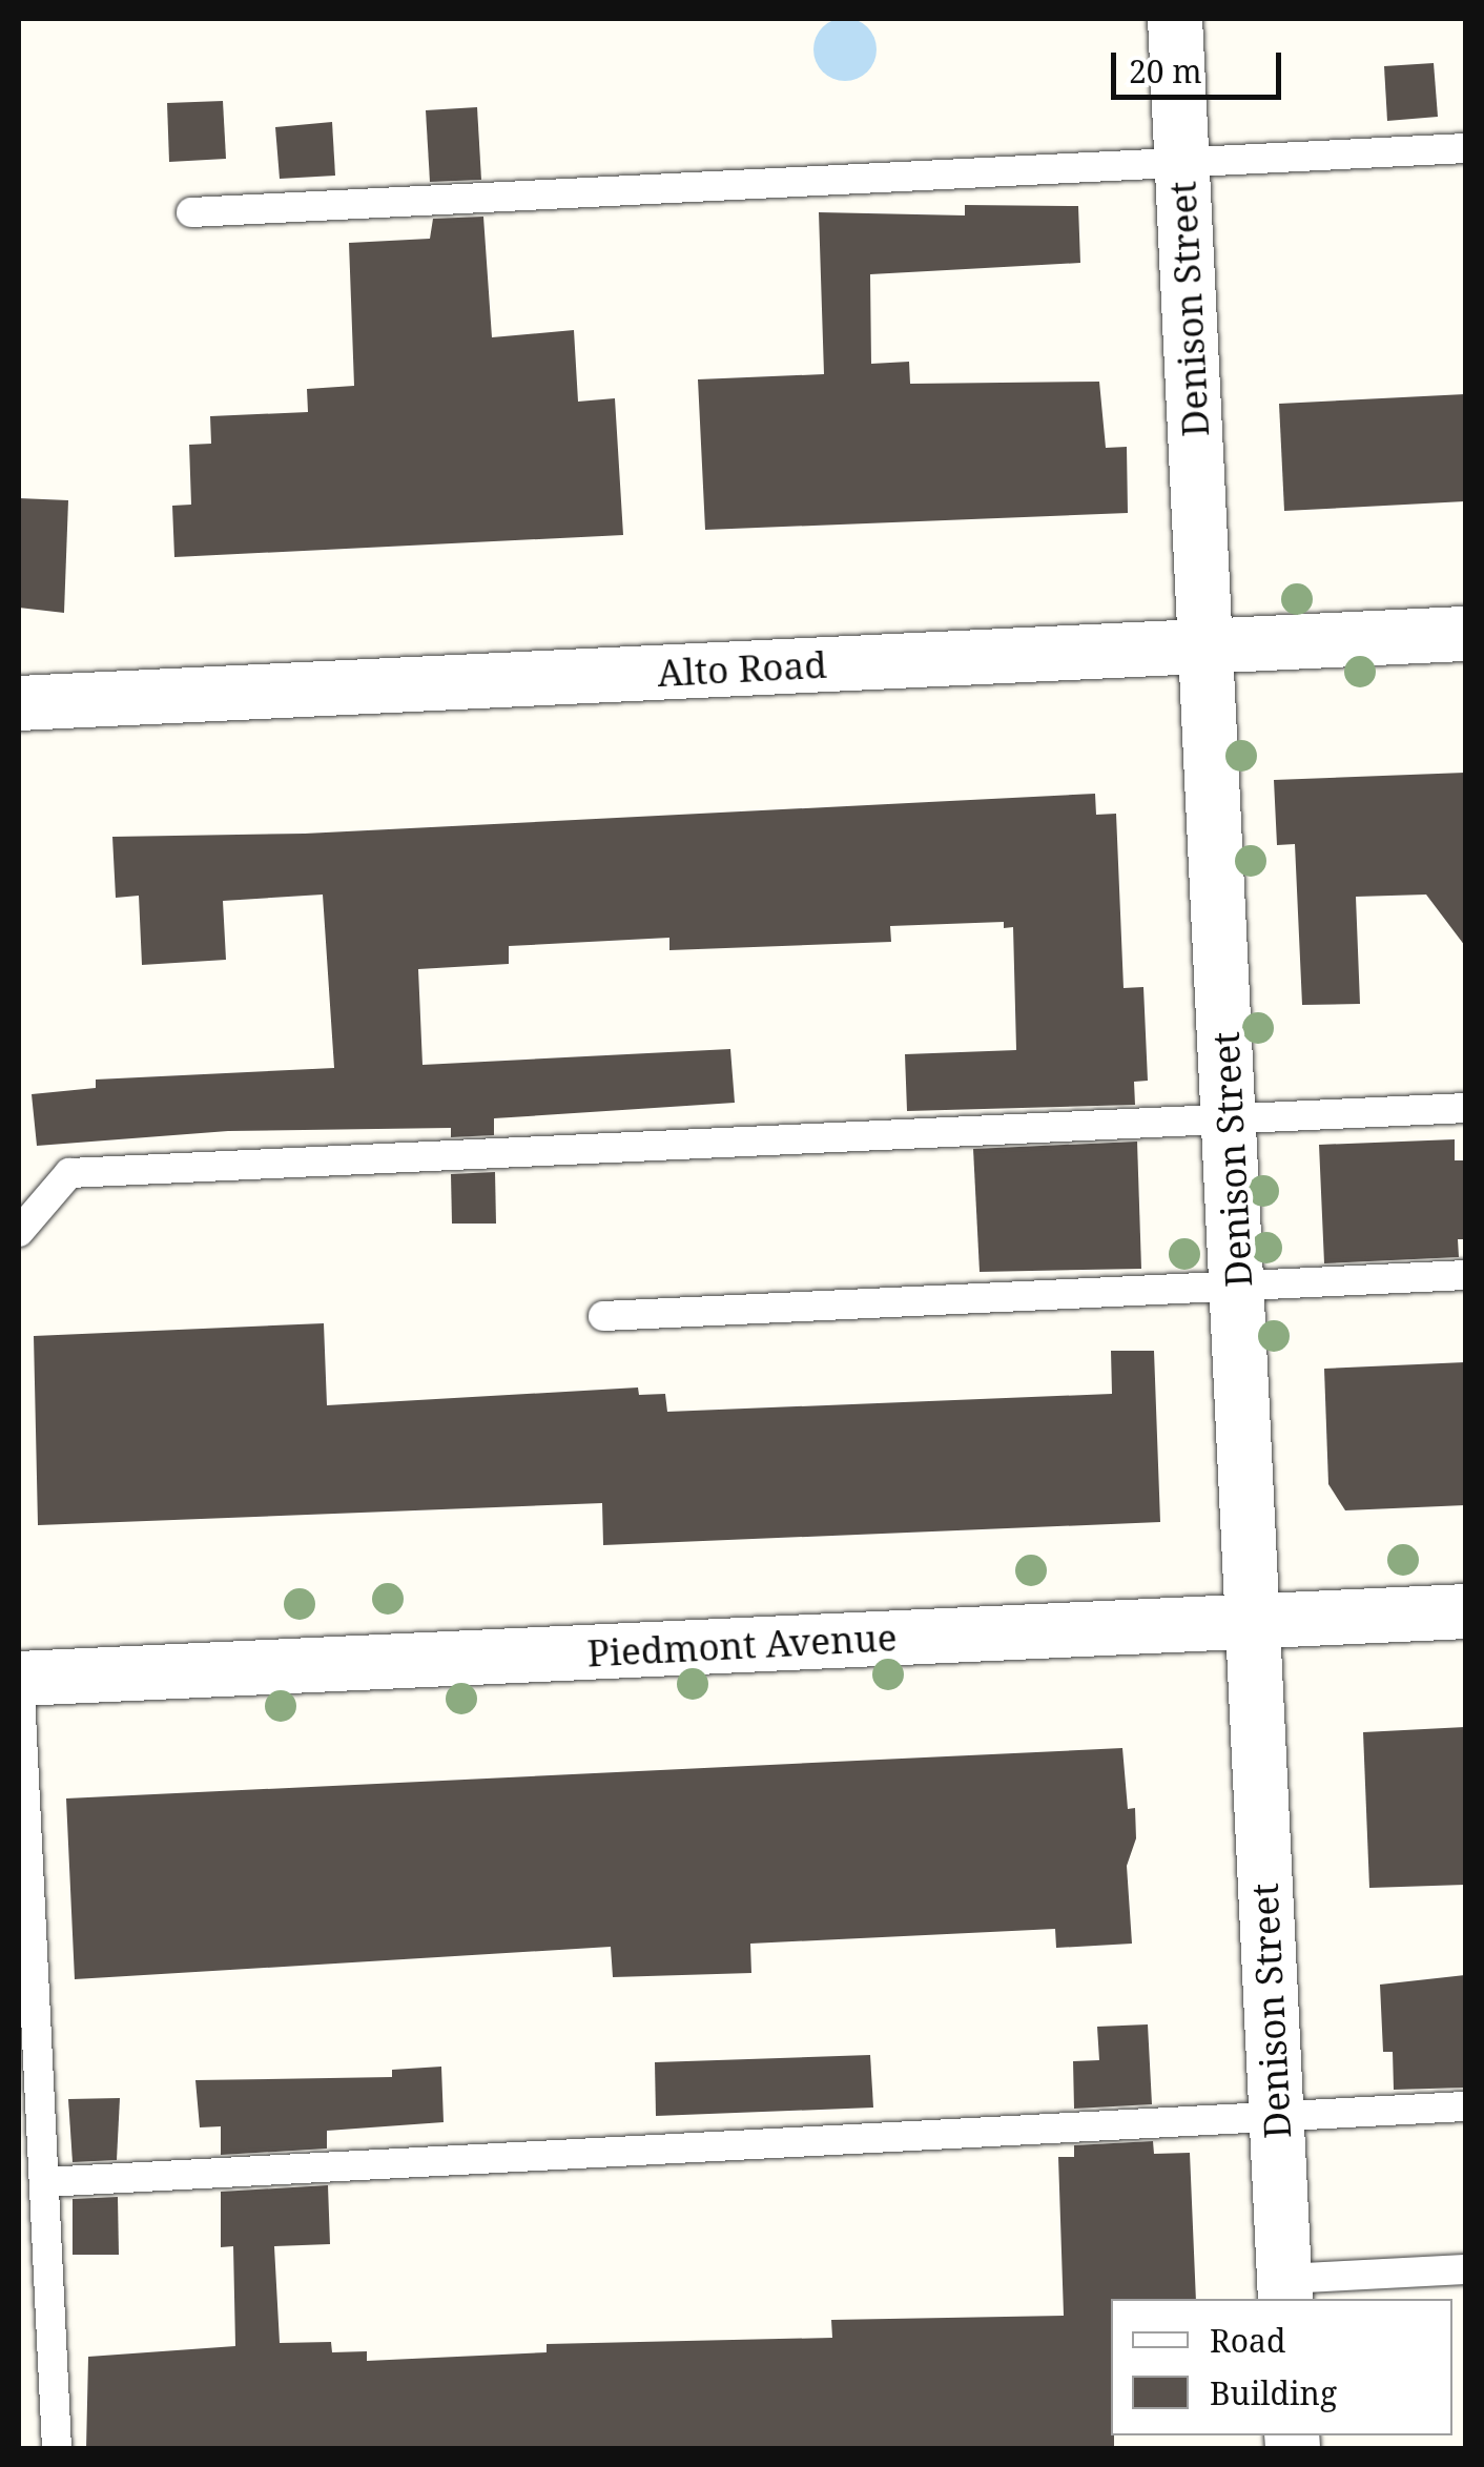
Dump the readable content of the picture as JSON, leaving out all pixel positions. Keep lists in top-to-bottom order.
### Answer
{
  "streets": {
    "street": ["Denison Street", "Alto Road", "Piedmont Avenue"]
  },
  "crossings": [
    ["Denison Street", "Alto Road"],
    ["Denison Street", "Piedmont Avenue"]
  ],
  "legend": ["Road", "Building"],
  "scale_bar": "20 m"
}
